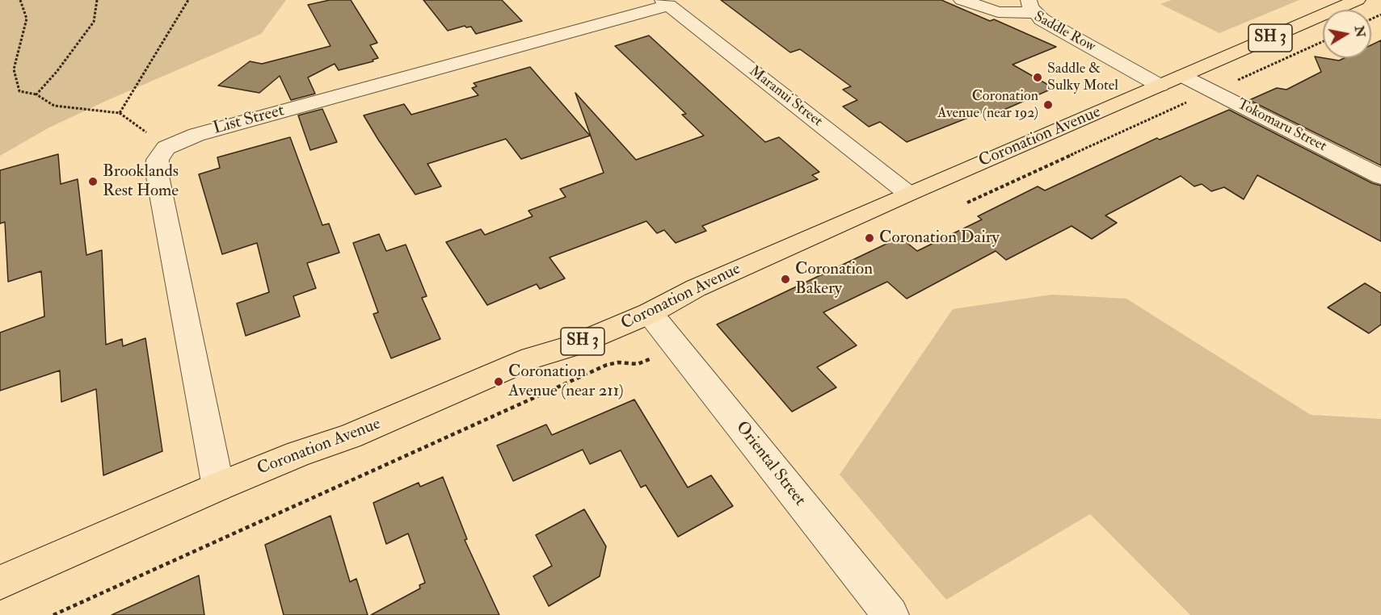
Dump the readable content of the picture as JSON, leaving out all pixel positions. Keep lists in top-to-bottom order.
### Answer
{
  "streets": {
    "highway": ["SH 3", "Coronation Avenue"],
    "street": [
      "Saddle Row",
      "Maranui Street",
      "List Street",
      "Tokomaru Street",
      "Oriental Street"
    ]
  },
  "crossings": [
    ["Saddle Row", "Tokomaru Street"],
    ["Saddle Row", "Coronation Avenue"],
    ["Maranui Street", "List Street"],
    ["Maranui Street", "Coronation Avenue"],
    ["Tokomaru Street", "Coronation Avenue"],
    ["Coronation Avenue", "Oriental Street"]
  ],
  "places": [
    "Saddle & Sulky Motel",
    "Coronation Avenue (near 192)",
    "Brooklands Rest Home",
    "Coronation Dairy",
    "Coronation Bakery",
    "Coronation Avenue (near 211)"
  ],
  "north": "right"
}
